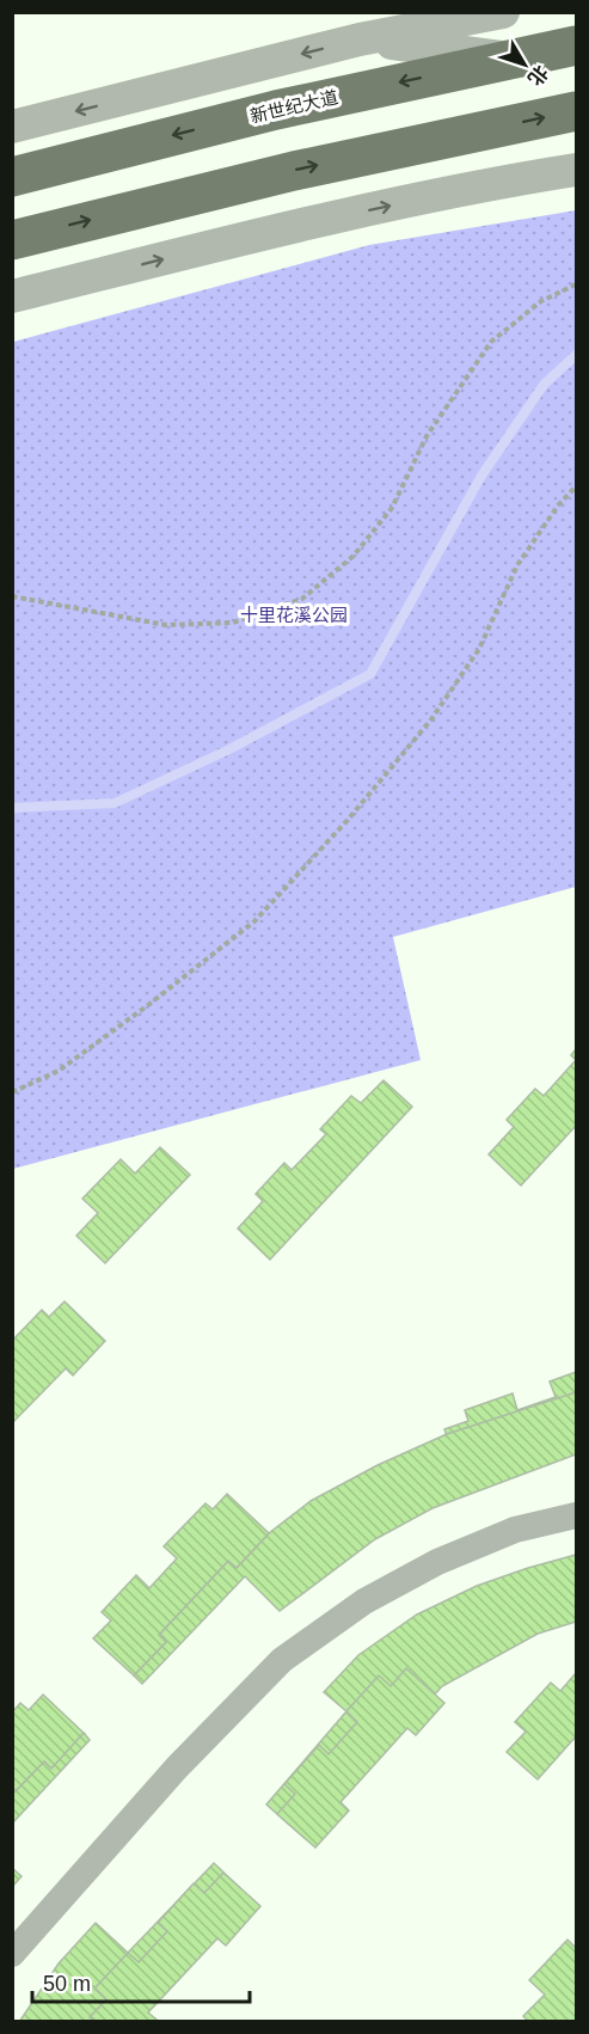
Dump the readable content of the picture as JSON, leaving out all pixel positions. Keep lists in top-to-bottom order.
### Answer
{
  "streets": {
    "main road": ["新世纪大道"]
  },
  "parks": ["十里花溪公园"],
  "scale_bar": "50 m",
  "north": "bottom right"
}
